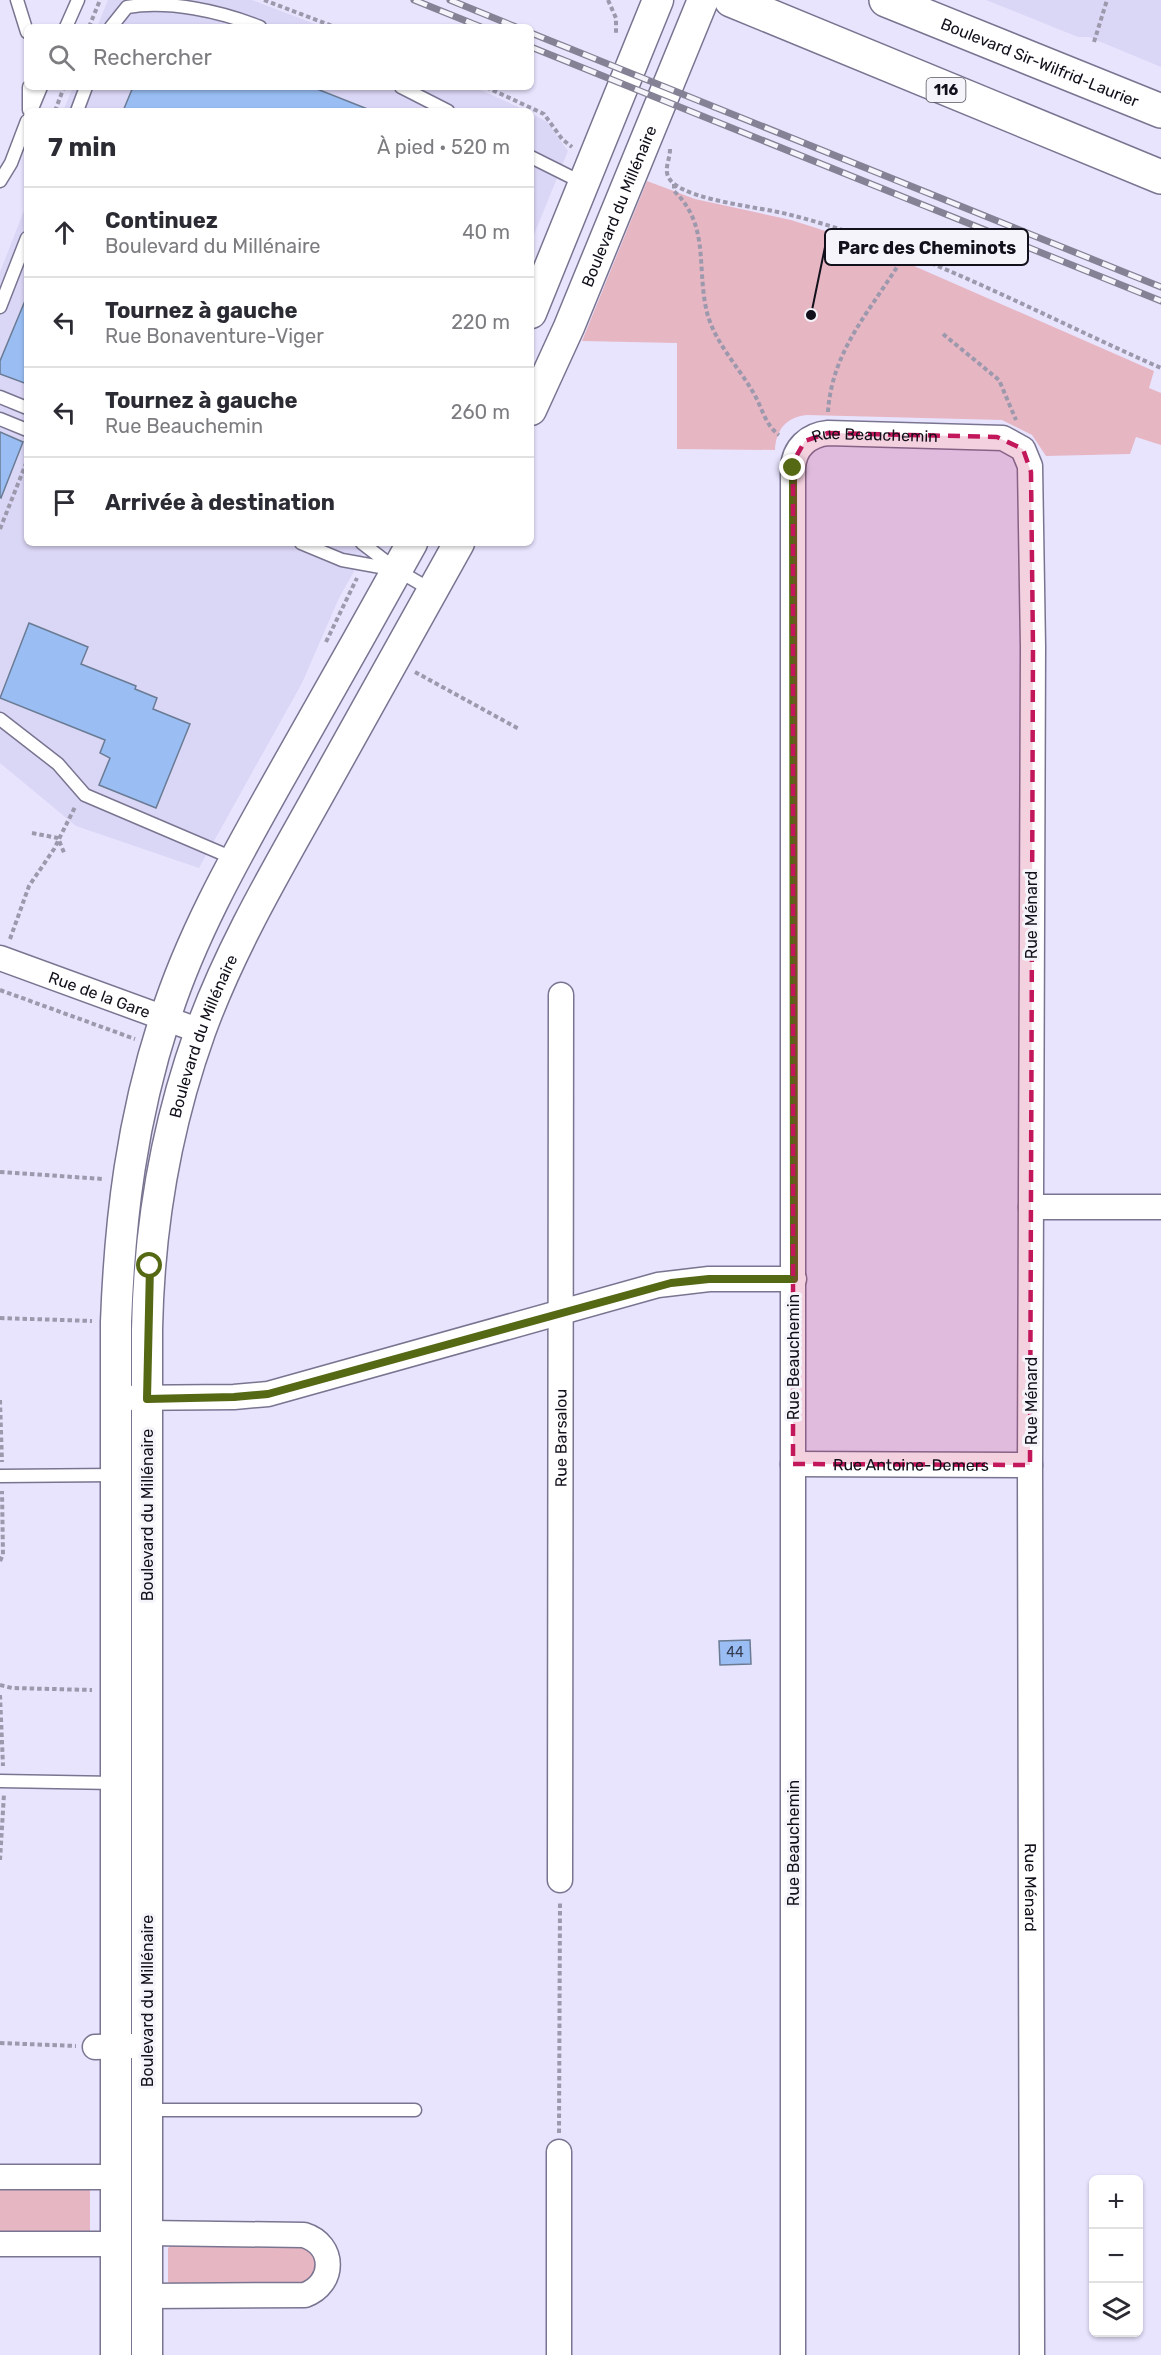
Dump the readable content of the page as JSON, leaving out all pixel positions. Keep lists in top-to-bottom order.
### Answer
{
  "streets": {
    "main road": ["Boulevard Sir-Wilfrid-Laurier", "116"],
    "street": [
      "Boulevard du Millénaire",
      "Rue Beauchemin",
      "Rue Ménard",
      "Rue de la Gare",
      "Rue Barsalou",
      "Rue Antoine-Demers"
    ]
  },
  "crossings": [
    ["Boulevard du Millénaire", "Rue de la Gare"],
    ["Rue Beauchemin", "Rue Ménard"],
    ["Rue Beauchemin", "Rue Antoine-Demers"],
    ["Rue Ménard", "Rue Antoine-Demers"]
  ],
  "places": ["Parc des Cheminots"],
  "house_numbers": ["44"],
  "page": {
    "search": "Rechercher",
    "heading": ["7 min", "À pied · 520 m"],
    "list": [
      ["Continuez", "Boulevard du Millénaire", "40 m"],
      ["Tournez à gauche", "Rue Bonaventure-Viger", "220 m"],
      ["Tournez à gauche", "Rue Beauchemin", "260 m"],
      "Arrivée à destination"
    ],
    "map_buttons": ["+", "−"]
  }
}
